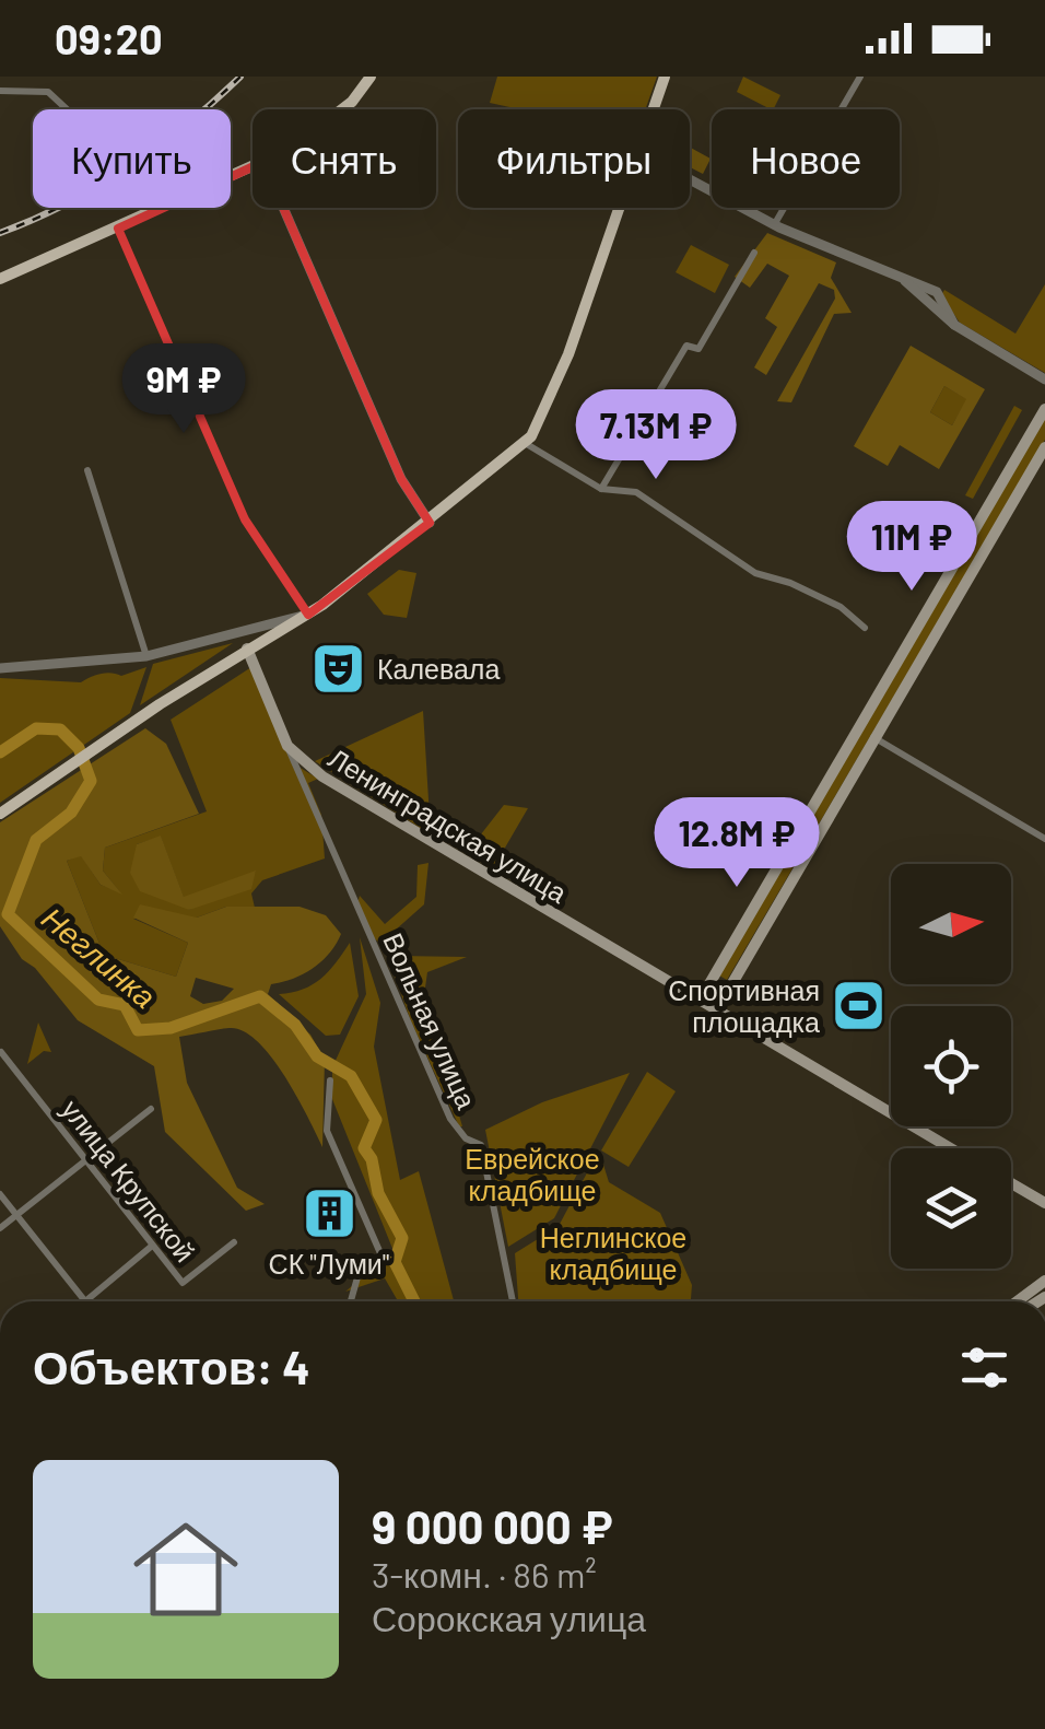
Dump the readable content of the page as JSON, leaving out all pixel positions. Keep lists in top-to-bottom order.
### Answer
{
  "streets": {
    "main road": ["Ленинградская улица"],
    "street": ["Вольная улица", "улица Крупской"]
  },
  "crossings": [
    ["Ленинградская улица", "Вольная улица"]
  ],
  "water": ["Неглинка"],
  "parks": ["Еврейское кладбище", "Неглинское кладбище"],
  "places": {
    "theatre": ["Калевала"],
    "sports": ["Спортивная площадка"],
    "building": ["СК \"Луми\""]
  },
  "north": "right",
  "page": {
    "status": "09:20",
    "chip": [
      "Купить",
      "Снять",
      "Фильтры",
      "Новое"
    ],
    "price": [
      "9M ₽",
      "7.13M ₽",
      "11M ₽",
      "12.8M ₽"
    ],
    "heading": "Объектов: 4",
    "list": [
      {
        "name": "9 000 000 ₽",
        "note": "3-комн. · 86 m² · Сорокская улица"
      }
    ]
  }
}
